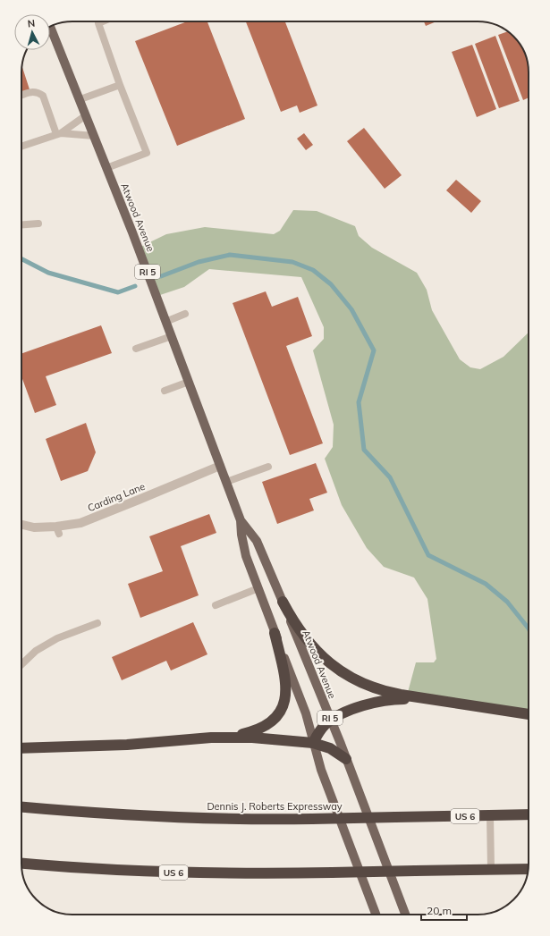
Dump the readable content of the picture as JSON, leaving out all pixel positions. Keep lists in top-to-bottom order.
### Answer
{
  "streets": {
    "highway": ["Dennis J. Roberts Expressway", "US 6"],
    "main road": ["Atwood Avenue", "RI 5"],
    "street": ["Carding Lane"]
  },
  "crossings": [
    ["Atwood Avenue", "Carding Lane"]
  ],
  "scale_bar": "20 m",
  "north": "top"
}
